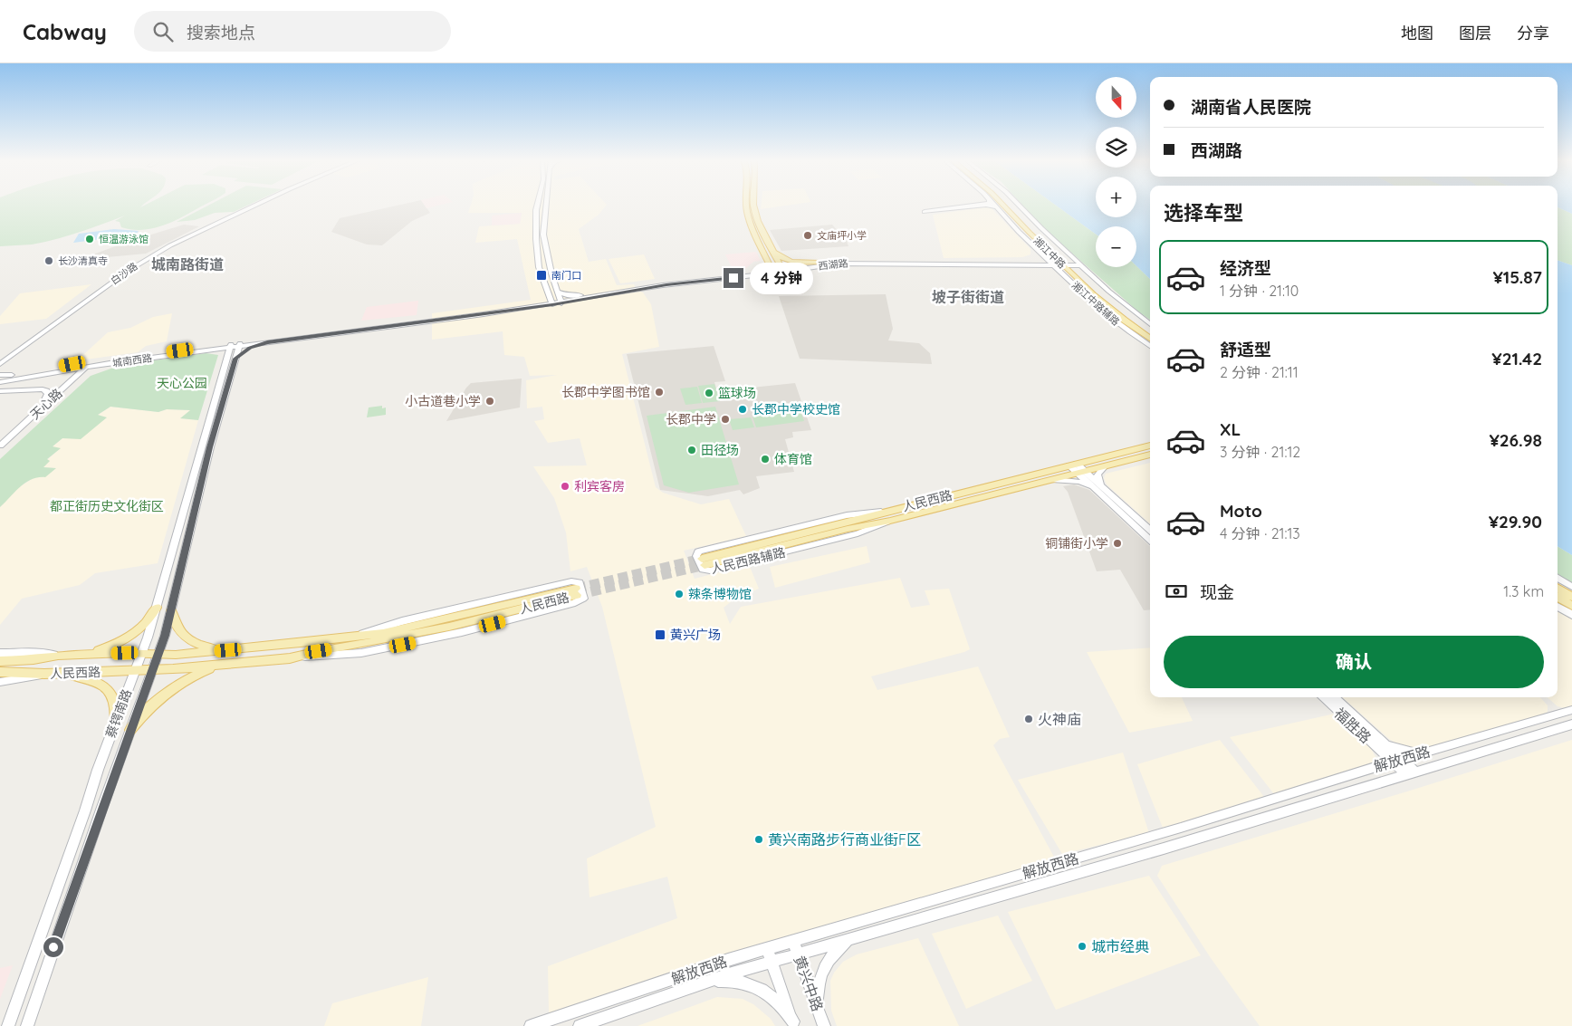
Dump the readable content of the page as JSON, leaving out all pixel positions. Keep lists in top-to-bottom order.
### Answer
{
  "streets": {
    "main road": [
      "湘江中路",
      "西湖路",
      "白沙路",
      "湘江中路辅路",
      "城南西路",
      "天心路",
      "人民西路",
      "人民西路辅路",
      "蔡锷南路",
      "福胜路",
      "解放西路",
      "黄兴中路"
    ]
  },
  "crossings": [
    ["湘江中路", "西湖路"],
    ["湘江中路", "湘江中路辅路"],
    ["西湖路", "湘江中路辅路"],
    ["西湖路", "城南西路"],
    ["城南西路", "天心路"],
    ["城南西路", "蔡锷南路"],
    ["人民西路", "人民西路辅路"],
    ["人民西路", "蔡锷南路"],
    ["福胜路", "解放西路"],
    ["解放西路", "黄兴中路"]
  ],
  "districts": ["城南路街道", "坡子街街道"],
  "parks": ["天心公园", "都正街历史文化街区"],
  "places": {
    "other": [
      "文庙坪小学",
      "恒温游泳馆",
      "长沙清真寺",
      "长郡中学图书馆",
      "篮球场",
      "小古道巷小学",
      "长郡中学校史馆",
      "长郡中学",
      "田径场",
      "体育馆",
      "利宾客房",
      "铜铺街小学",
      "辣条博物馆",
      "火神庙",
      "黄兴南路步行商业街F区",
      "城市经典"
    ],
    "transit": ["南门口", "黄兴广场"]
  },
  "north": "bottom",
  "page": {
    "header": "Cabway",
    "search": "搜索地点",
    "nav": ["地图", "图层", "分享"],
    "map_buttons": ["+", "−"],
    "banner": ["湖南省人民医院", "西湖路"],
    "heading": "选择车型",
    "list": [
      {
        "name": "经济型",
        "note": "1 分钟 · 21:10",
        "value": "¥15.87"
      },
      {
        "name": "舒适型",
        "note": "2 分钟 · 21:11",
        "value": "¥21.42"
      },
      {
        "name": "XL",
        "note": "3 分钟 · 21:12",
        "value": "¥26.98"
      },
      {
        "name": "Moto",
        "note": "4 分钟 · 21:13",
        "value": "¥29.90"
      }
    ],
    "bubble": "4 分钟",
    "pay": ["现金", "1.3 km"],
    "buttons": "确认"
  }
}
